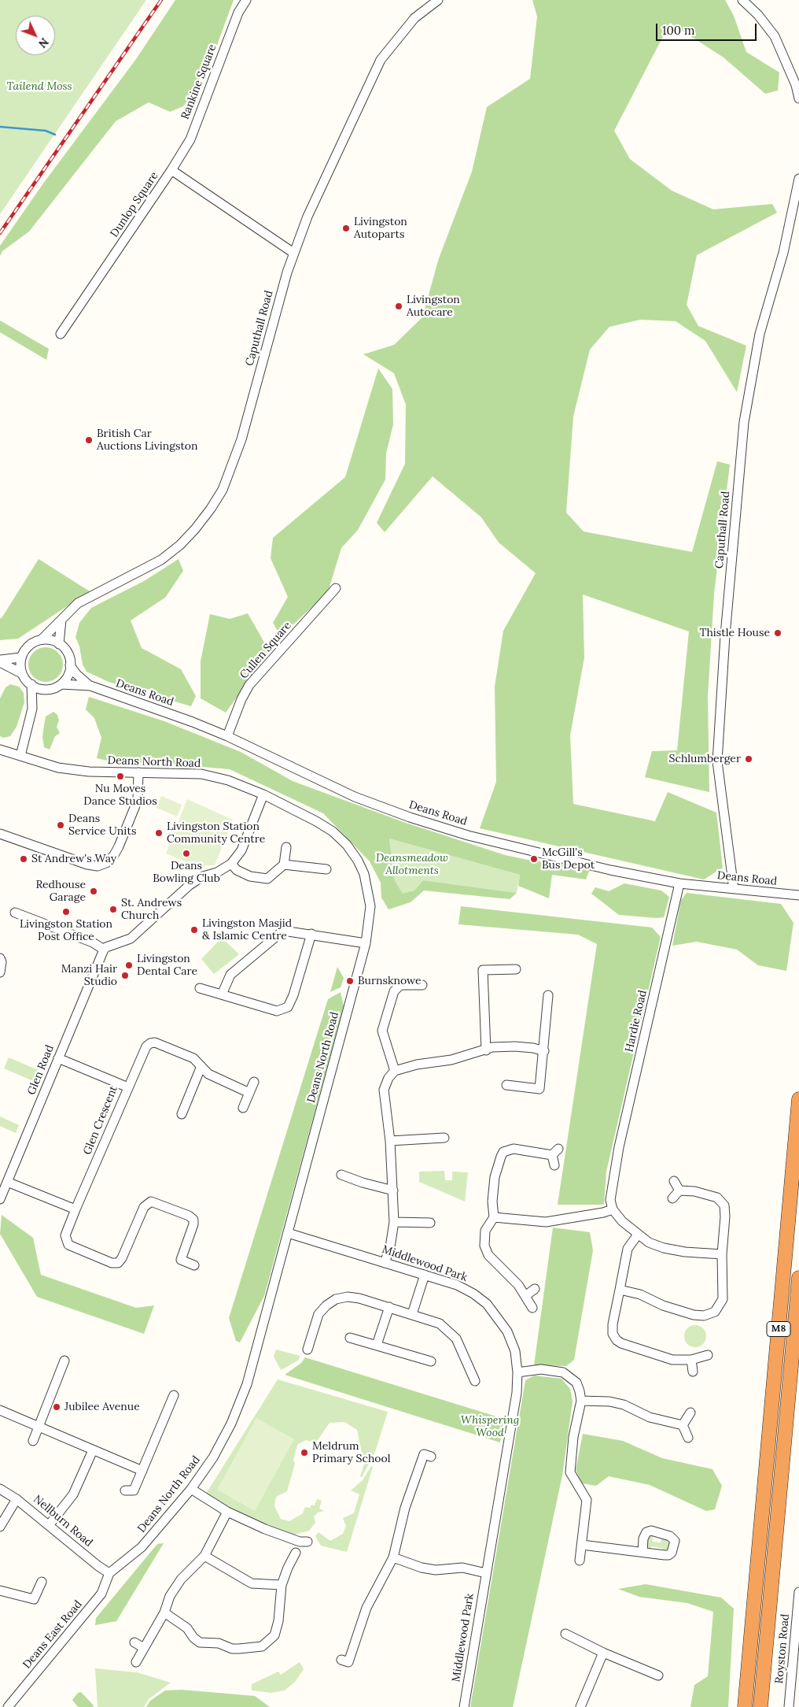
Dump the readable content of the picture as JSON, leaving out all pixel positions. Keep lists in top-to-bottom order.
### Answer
{
  "streets": {
    "highway": ["M8"],
    "street": [
      "Rankine Square",
      "Dunlop Square",
      "Caputhall Road",
      "Cullen Square",
      "Deans Road",
      "Deans North Road",
      "Hardie Road",
      "Glen Road",
      "Glen Crescent",
      "Middlewood Park",
      "Nellburn Road",
      "Deans East Road",
      "Royston Road"
    ]
  },
  "crossings": [
    ["Rankine Square", "Dunlop Square"],
    ["Dunlop Square", "Caputhall Road"],
    ["Caputhall Road", "Deans Road"],
    ["Cullen Square", "Deans Road"],
    ["Deans Road", "Hardie Road"],
    ["Deans North Road", "Middlewood Park"],
    ["Deans North Road", "Nellburn Road"],
    ["Deans North Road", "Deans East Road"],
    ["Glen Road", "Glen Crescent"],
    ["Nellburn Road", "Deans East Road"]
  ],
  "parks": ["Tailend Moss", "Deansmeadow Allotments", "Whispering Wood"],
  "places": [
    "Livingston Autoparts",
    "Livingston Autocare",
    "British Car Auctions Livingston",
    "Thistle House",
    "Schlumberger",
    "Nu Moves Dance Studios",
    "Deans Service Units",
    "Livingston Station Community Centre",
    "Deans Bowling Club",
    "St Andrew's Way",
    "McGill's Bus Depot",
    "Redhouse Garage",
    "St. Andrews Church",
    "Livingston Station Post Office",
    "Livingston Masjid & Islamic Centre",
    "Livingston Dental Care",
    "Manzi Hair Studio",
    "Burnsknowe",
    "Jubilee Avenue",
    "Meldrum Primary School"
  ],
  "scale_bar": "100 m",
  "north": "bottom right"
}
